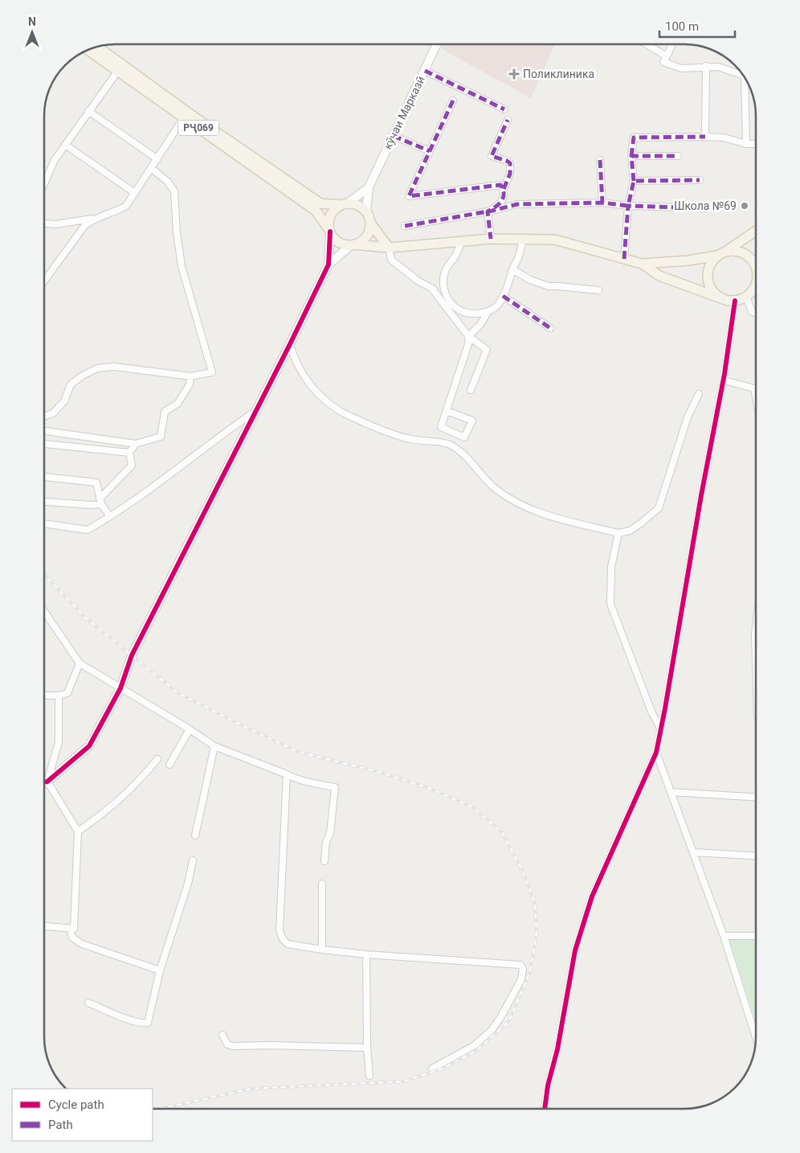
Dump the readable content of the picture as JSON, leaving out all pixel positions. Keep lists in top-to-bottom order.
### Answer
{
  "streets": {
    "main road": ["РҶ069"],
    "street": ["кӯчаи Марказӣ"]
  },
  "places": {
    "health": ["Поликлиника"],
    "other": ["Школа №69"]
  },
  "legend": ["Cycle path", "Path"],
  "scale_bar": "100 m",
  "north": "top"
}
